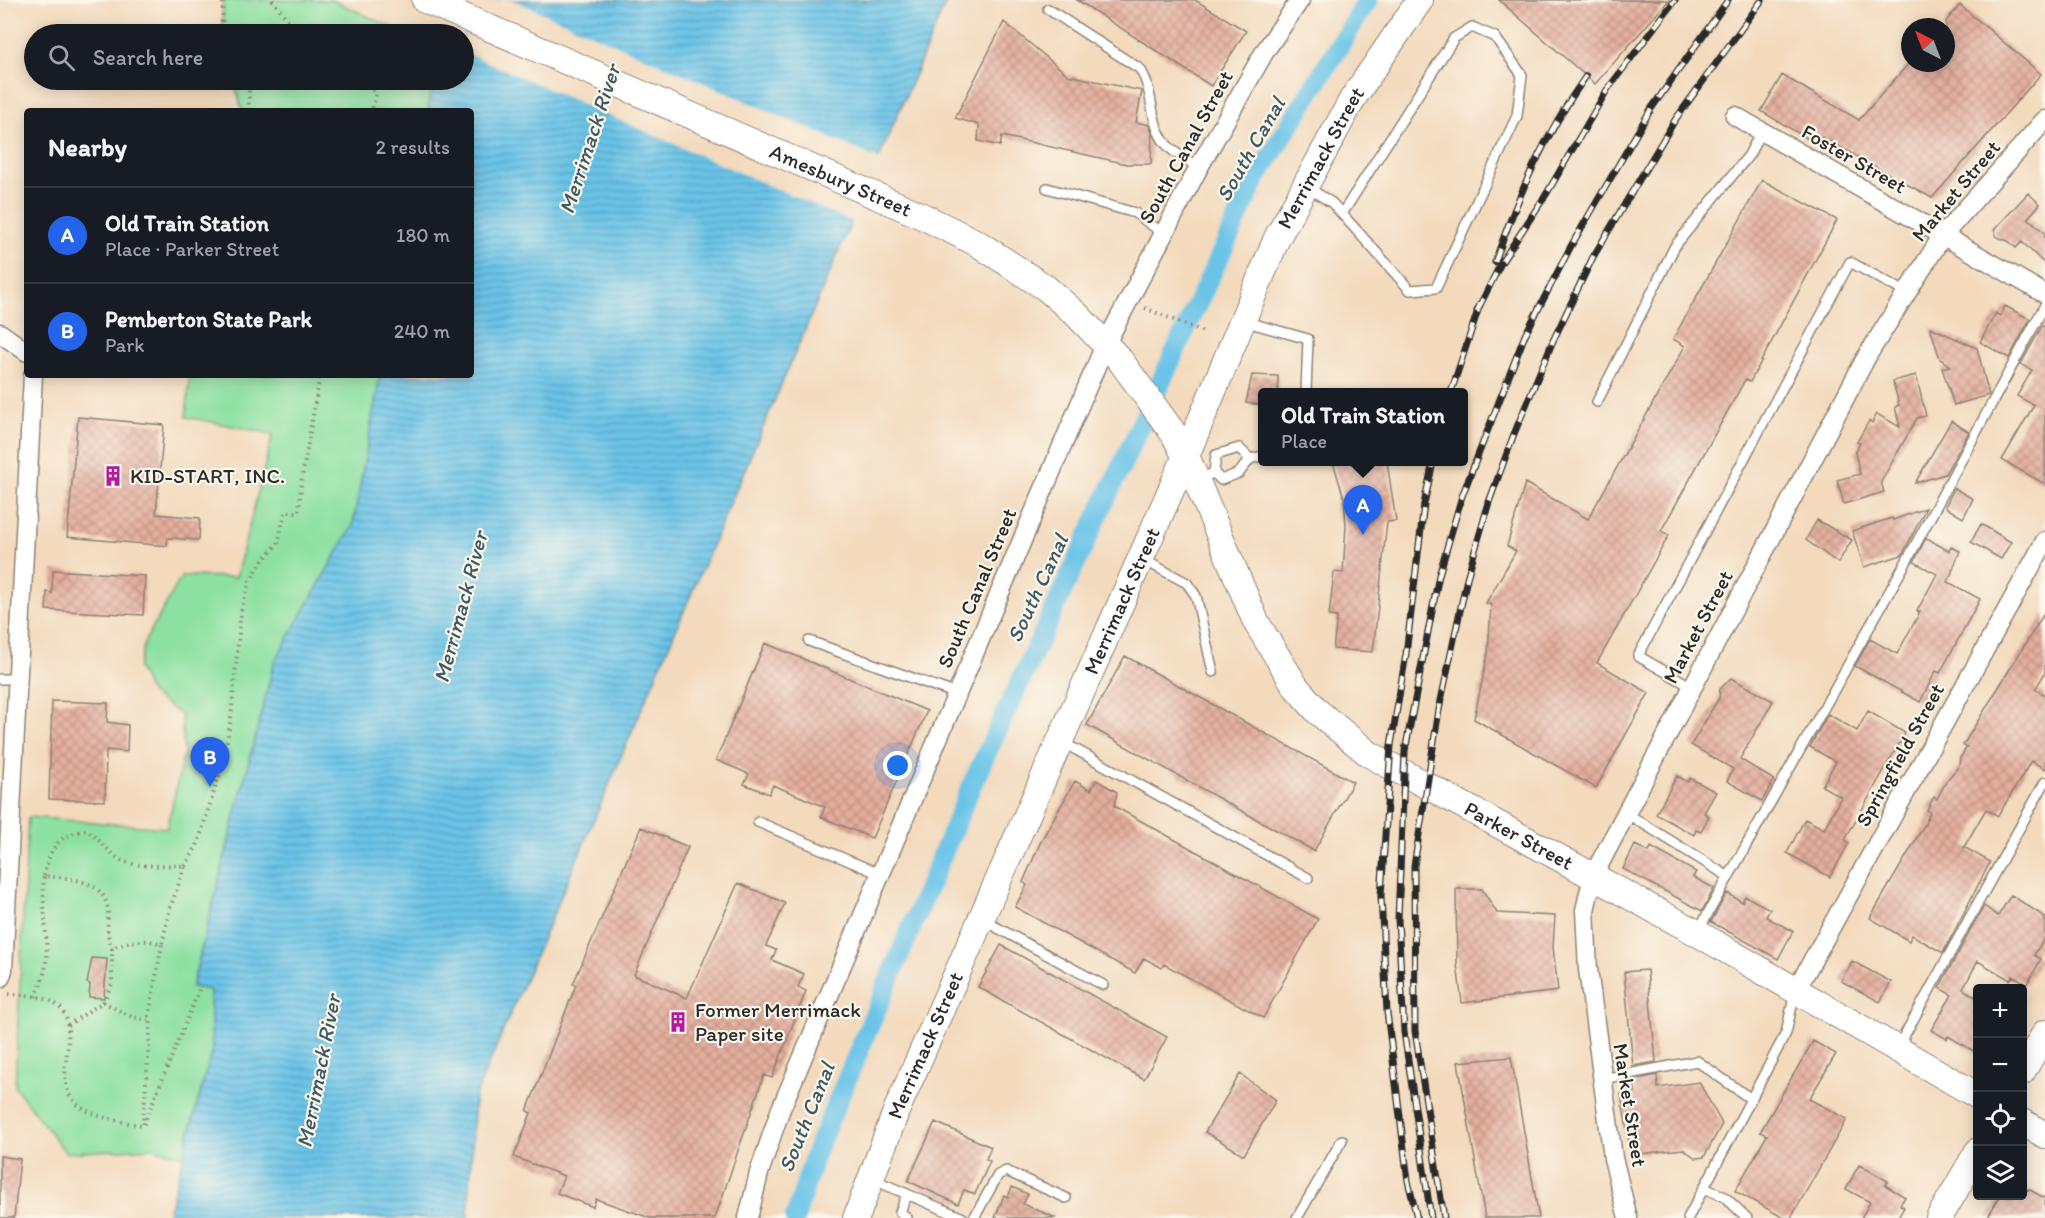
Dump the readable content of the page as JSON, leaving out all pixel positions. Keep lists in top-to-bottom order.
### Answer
{
  "streets": {
    "main road": ["Merrimack Street", "Amesbury Street", "Parker Street"],
    "street": [
      "South Canal Street",
      "Foster Street",
      "Market Street",
      "Springfield Street"
    ]
  },
  "crossings": [
    ["South Canal Street", "Amesbury Street"],
    ["Merrimack Street", "Amesbury Street"],
    ["Merrimack Street", "Parker Street"],
    ["Foster Street", "Market Street"],
    ["Amesbury Street", "Parker Street"],
    ["Market Street", "Parker Street"],
    ["Springfield Street", "Parker Street"]
  ],
  "water": ["Merrimack River", "South Canal"],
  "places": {
    "building": ["KID-START, INC.", "Former Merrimack Paper site"]
  },
  "north": "top left",
  "page": {
    "search": "Search here",
    "heading": ["Nearby", "2 results"],
    "list": [
      {
        "mark": "A",
        "name": "Old Train Station",
        "note": "Place · Parker Street",
        "value": "180 m"
      },
      {
        "mark": "B",
        "name": "Pemberton State Park",
        "note": "Park",
        "value": "240 m"
      }
    ],
    "popup": ["Old Train Station", "Place"],
    "pins": ["A", "B"],
    "map_buttons": ["+", "−"]
  }
}
